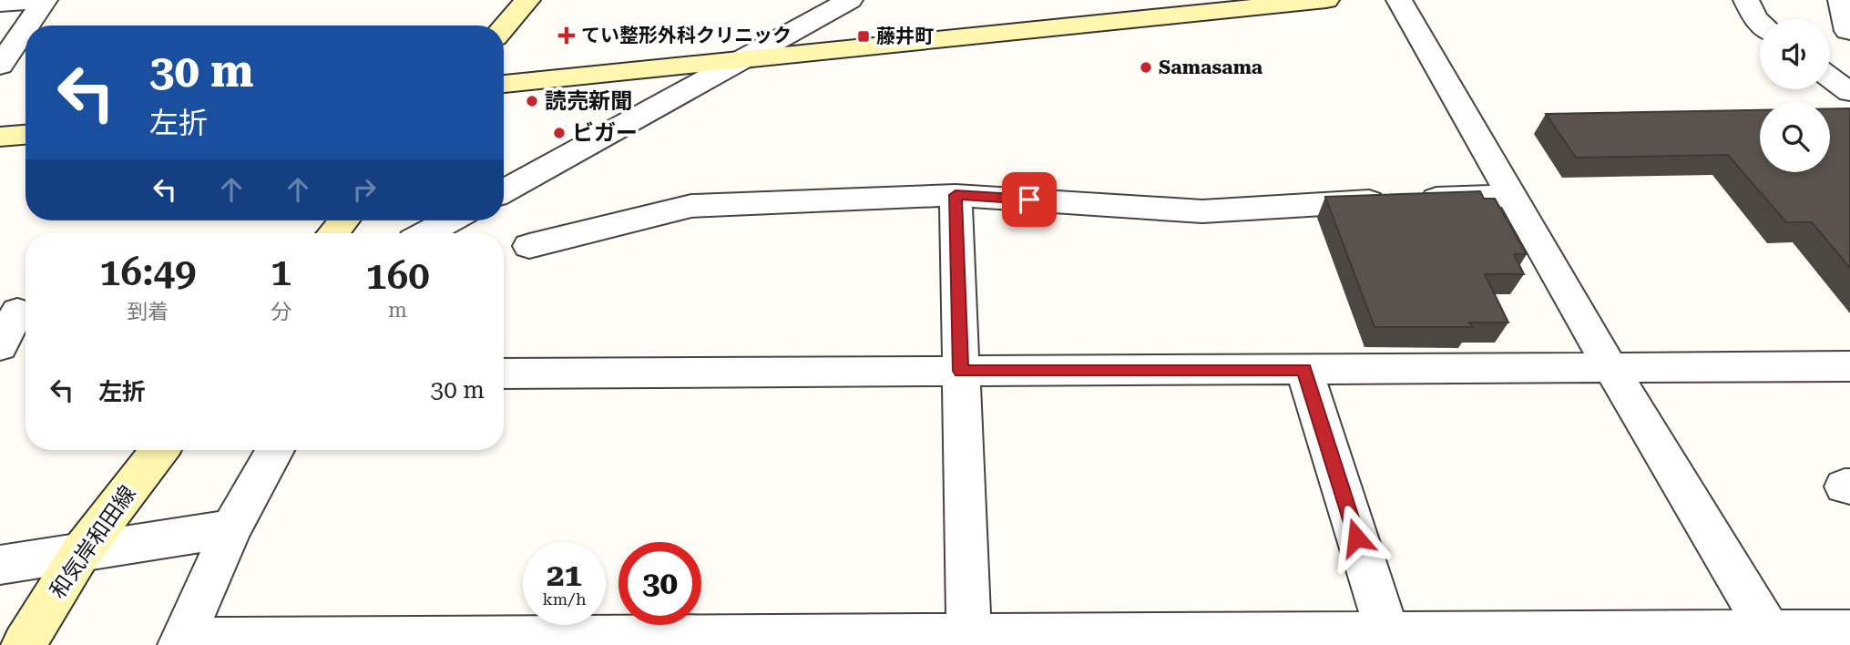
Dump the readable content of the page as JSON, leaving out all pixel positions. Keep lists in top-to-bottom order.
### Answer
{
  "streets": {
    "street": ["和気岸和田線"]
  },
  "places": {
    "health": ["てい整形外科クリニック"],
    "transit": ["藤井町"],
    "other": ["Samasama", "読売新聞", "ビガー"]
  },
  "page": {
    "turn": ["30 m", "左折"],
    "eta": [
      "16:49",
      "到着",
      "1",
      "分",
      "160",
      "m"
    ],
    "list": [
      {
        "name": "左折",
        "value": "30 m"
      }
    ],
    "speed": "21 km/h",
    "limit": "30"
  }
}
